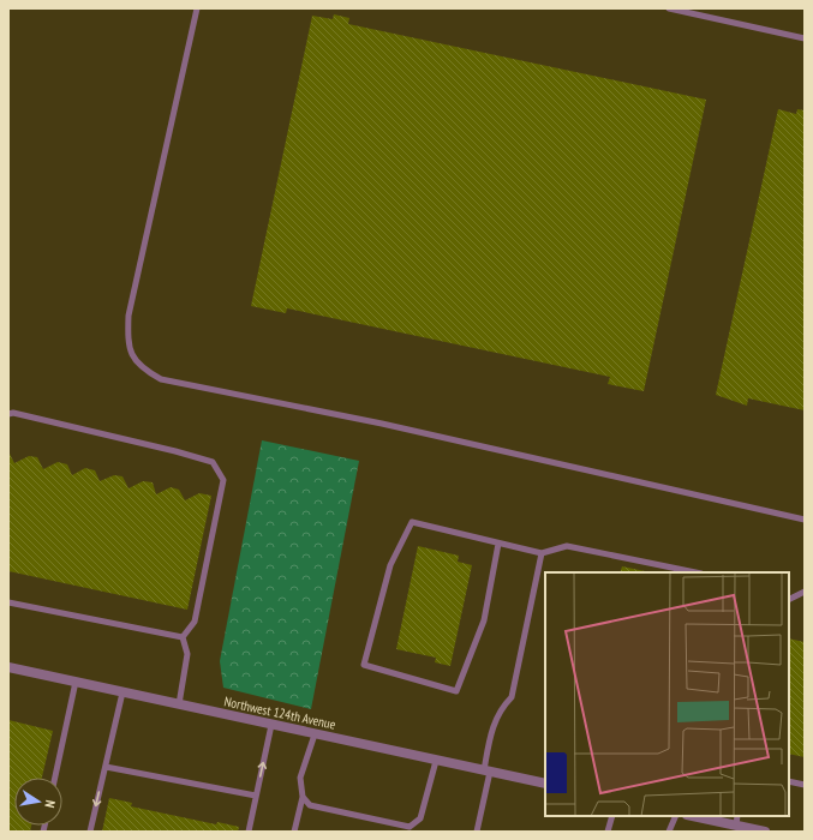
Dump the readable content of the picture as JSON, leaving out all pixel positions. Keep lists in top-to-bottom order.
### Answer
{
  "streets": {
    "street": ["Northwest 124th Avenue"]
  },
  "north": "right"
}
